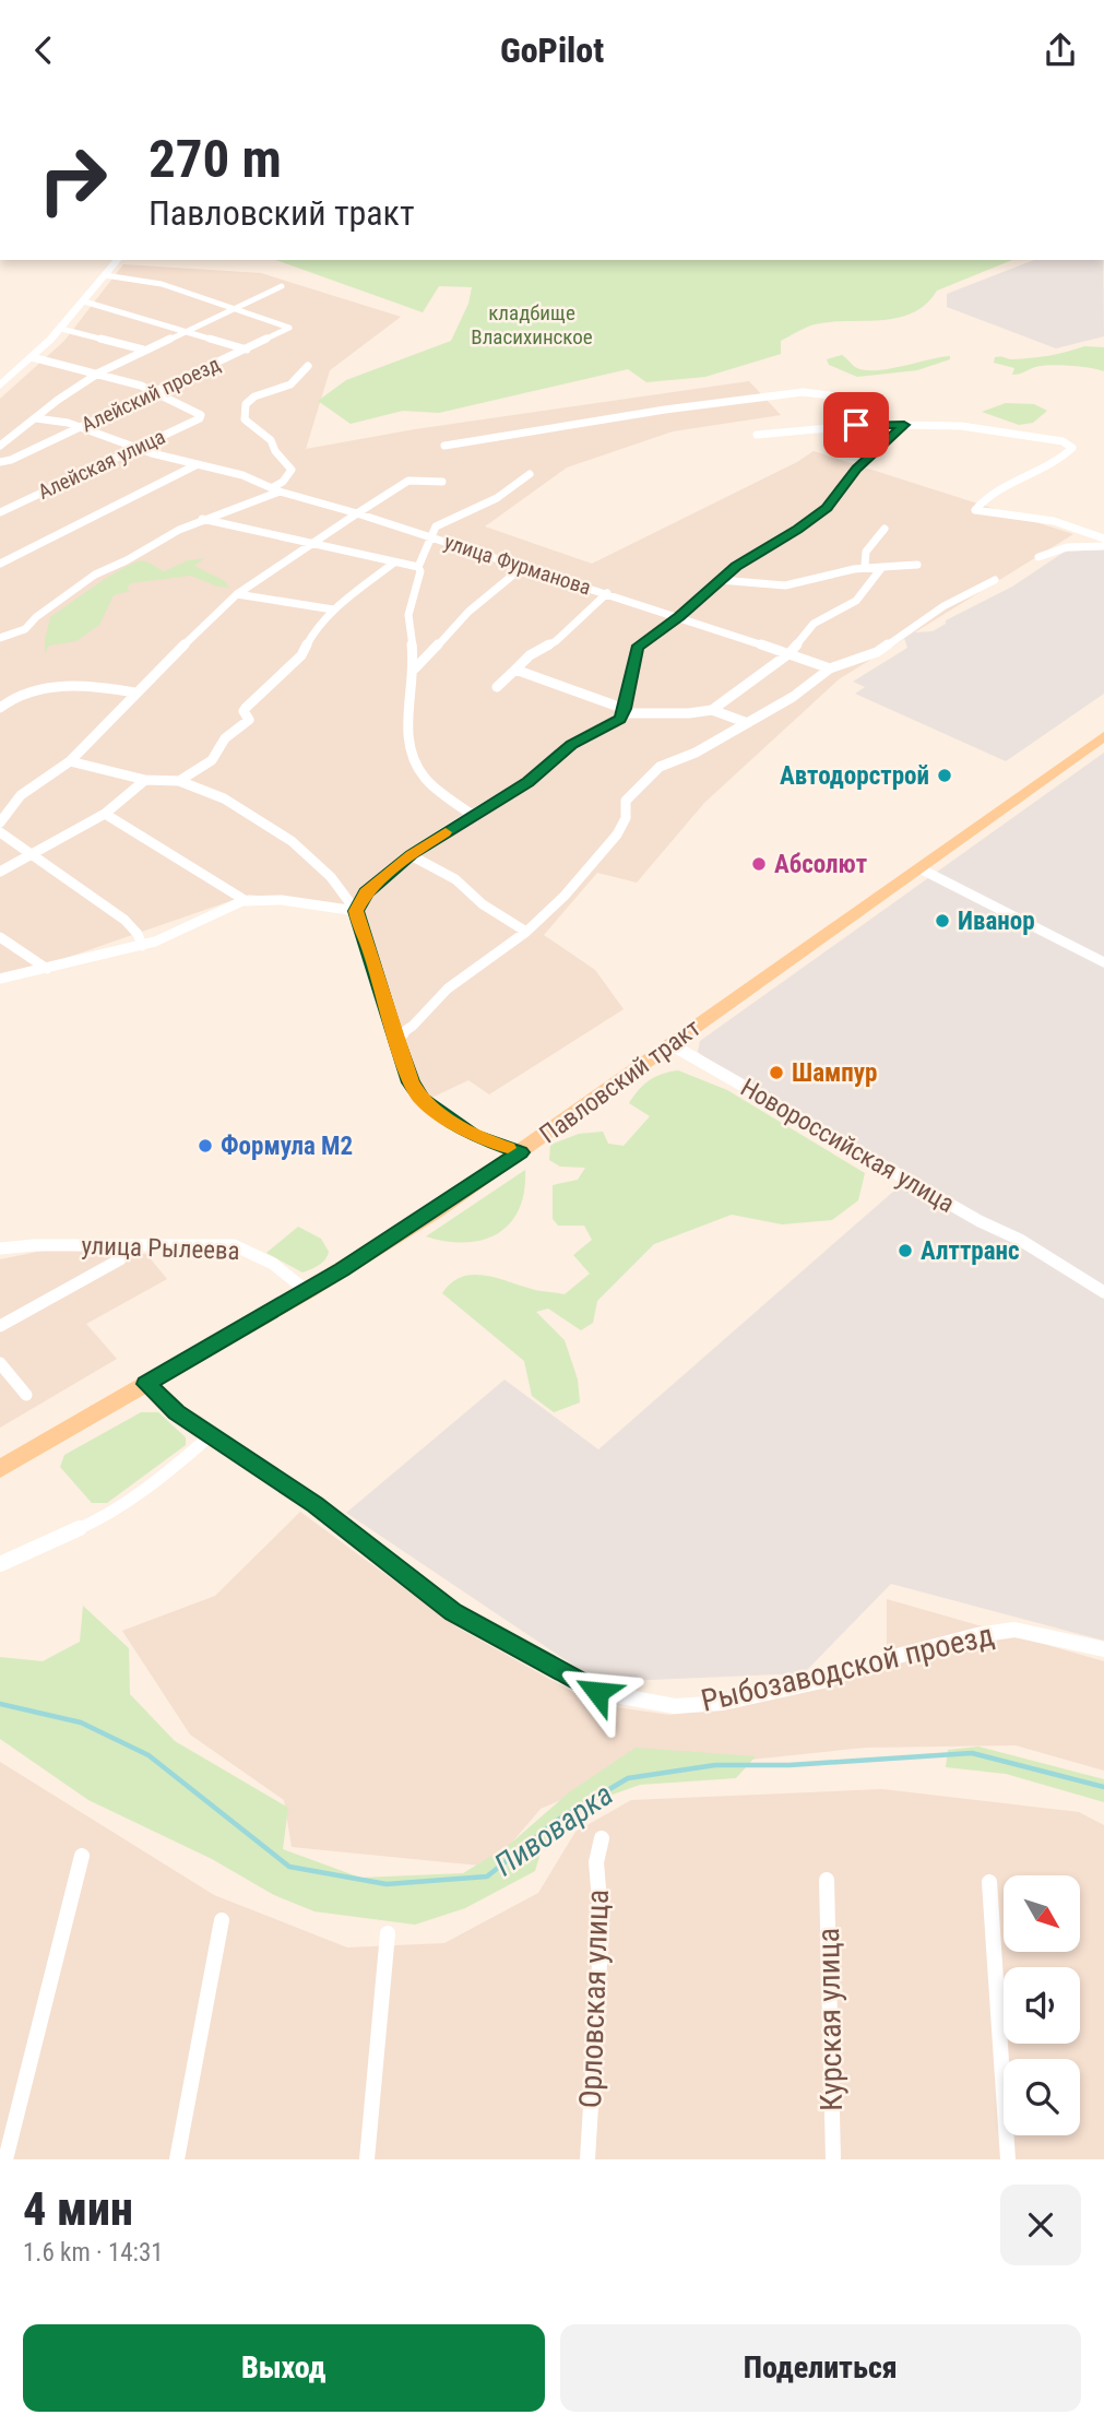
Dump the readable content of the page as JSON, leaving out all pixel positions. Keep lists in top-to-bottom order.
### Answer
{
  "streets": {
    "main road": ["Павловский тракт"],
    "street": [
      "Алейский проезд",
      "Алейская улица",
      "улица Фурманова",
      "Новороссийская улица",
      "улица Рылеева",
      "Рыбозаводской проезд",
      "Орловская улица",
      "Курская улица"
    ]
  },
  "crossings": [
    ["Алейский проезд", "Алейская улица"],
    ["Алейский проезд", "улица Фурманова"],
    ["Алейская улица", "улица Фурманова"],
    ["Павловский тракт", "Новороссийская улица"],
    ["Павловский тракт", "улица Рылеева"],
    ["Павловский тракт", "Рыбозаводской проезд"]
  ],
  "water": ["Пивоварка"],
  "parks": ["кладбище Власихинское"],
  "places": [
    "Автодорстрой",
    "Абсолют",
    "Иванор",
    "Шампур",
    "Формула М2",
    "Алттранс"
  ],
  "north": "bottom right",
  "page": {
    "header": "GoPilot",
    "turn": ["270 m", "Павловский тракт"],
    "heading": ["4 мин", "1.6 km · 14:31"],
    "buttons": ["Выход", "Поделиться"]
  }
}
